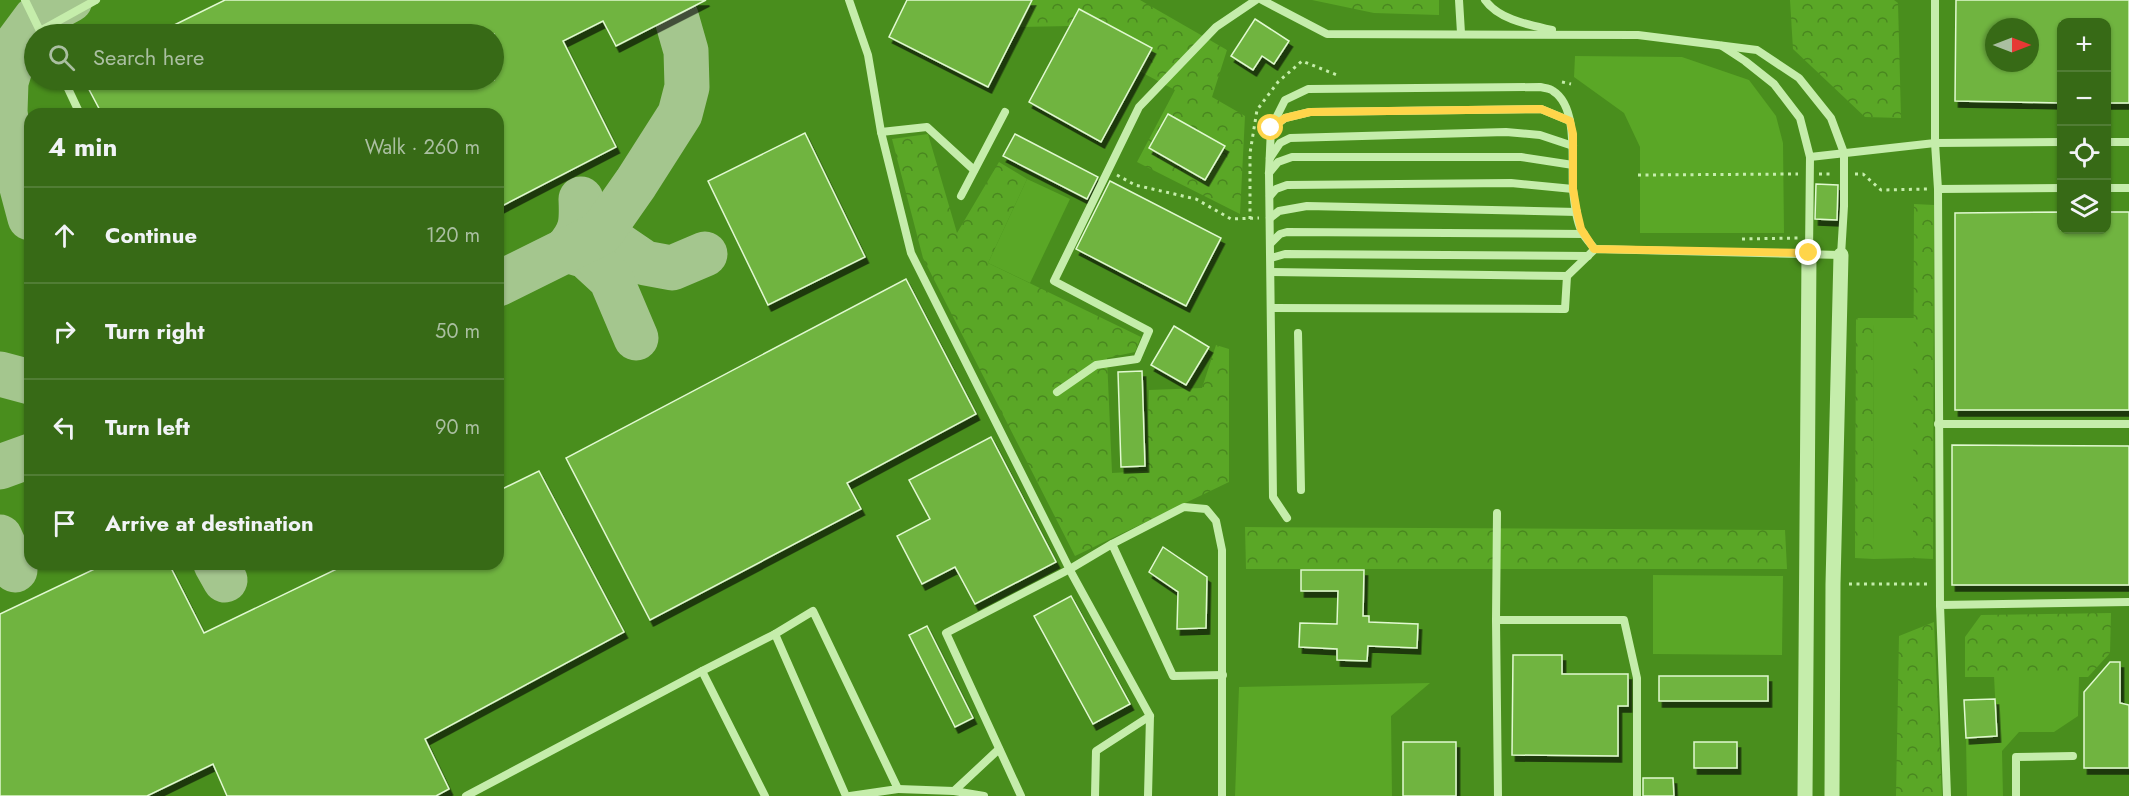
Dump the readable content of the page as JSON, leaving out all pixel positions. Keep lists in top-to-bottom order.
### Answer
{
  "north": "right",
  "page": {
    "map_buttons": ["+", "−"],
    "search": "Search here",
    "heading": ["4 min", "Walk · 260 m"],
    "list": [
      ["Continue", "120 m"],
      ["Turn right", "50 m"],
      ["Turn left", "90 m"],
      "Arrive at destination"
    ]
  }
}
